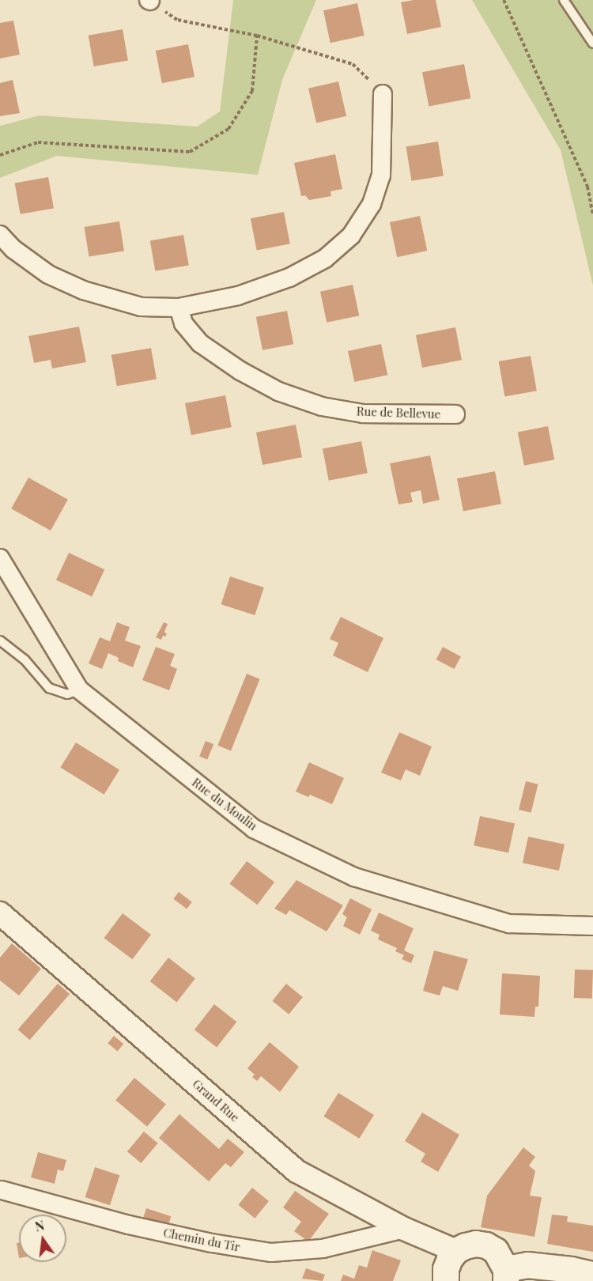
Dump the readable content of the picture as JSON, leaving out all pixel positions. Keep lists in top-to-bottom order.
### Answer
{
  "streets": {
    "street": [
      "Rue de Bellevue",
      "Rue du Moulin",
      "Grand Rue",
      "Chemin du Tir"
    ]
  },
  "crossings": [
    ["Grand Rue", "Chemin du Tir"]
  ],
  "north": "top"
}
